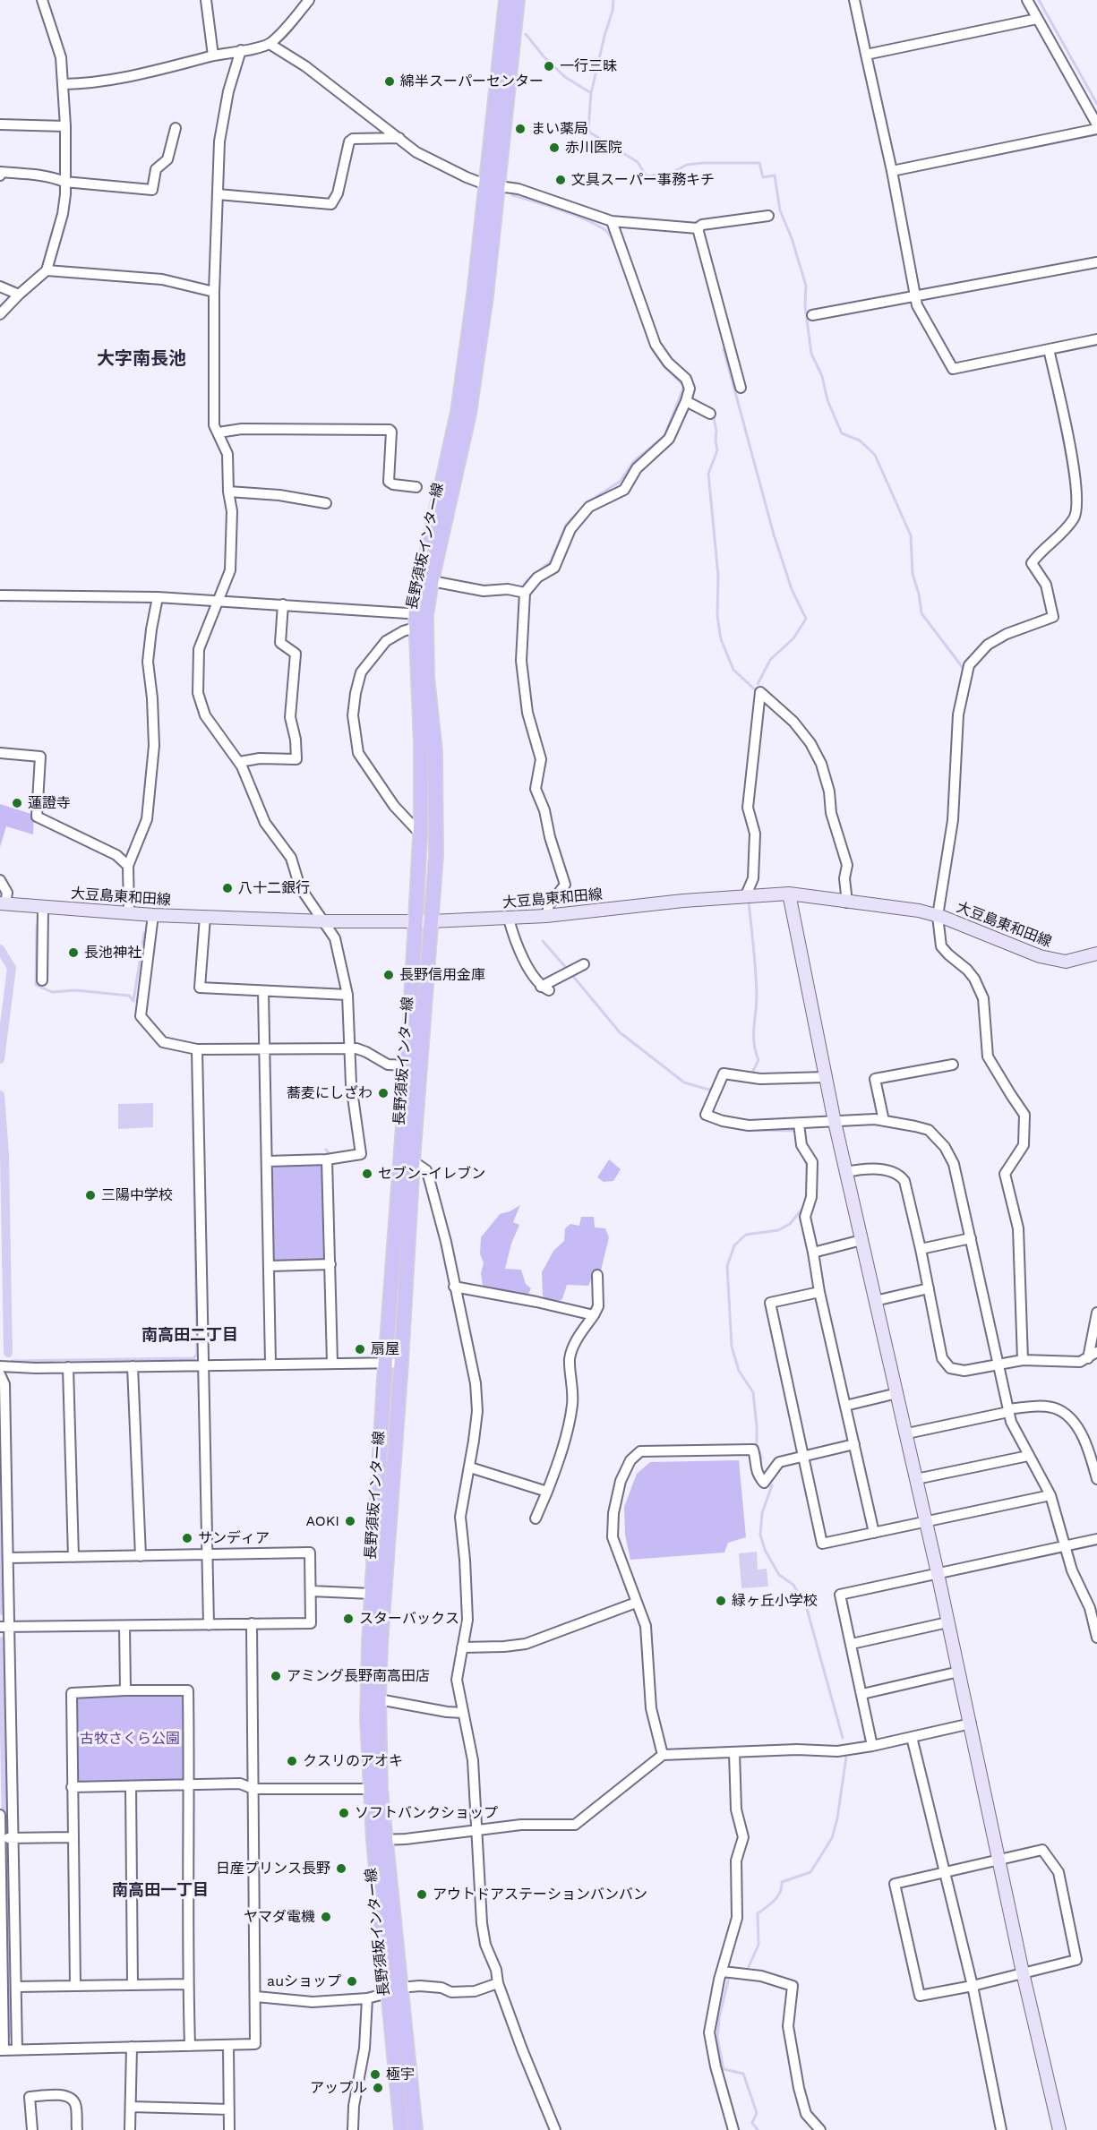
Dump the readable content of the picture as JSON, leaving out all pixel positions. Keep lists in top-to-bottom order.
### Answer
{
  "streets": {
    "main road": ["長野須坂インター線"],
    "street": ["大豆島東和田線"]
  },
  "crossings": [
    ["長野須坂インター線", "大豆島東和田線"]
  ],
  "districts": ["大字南長池", "南高田二丁目", "南高田一丁目"],
  "parks": ["古牧さくら公園"],
  "places": [
    "一行三昧",
    "綿半スーパーセンター",
    "まい薬局",
    "赤川医院",
    "文具スーパー事務キチ",
    "蓮證寺",
    "八十二銀行",
    "長池神社",
    "長野信用金庫",
    "蕎麦にしざわ",
    "セブン-イレブン",
    "三陽中学校",
    "扇屋",
    "AOKI",
    "サンディア",
    "緑ヶ丘小学校",
    "スターバックス",
    "アミング長野南高田店",
    "クスリのアオキ",
    "ソフトバンクショップ",
    "日産プリンス長野",
    "アウトドアステーションバンバン",
    "ヤマダ電機",
    "auショップ",
    "極宇",
    "アップル"
  ]
}
